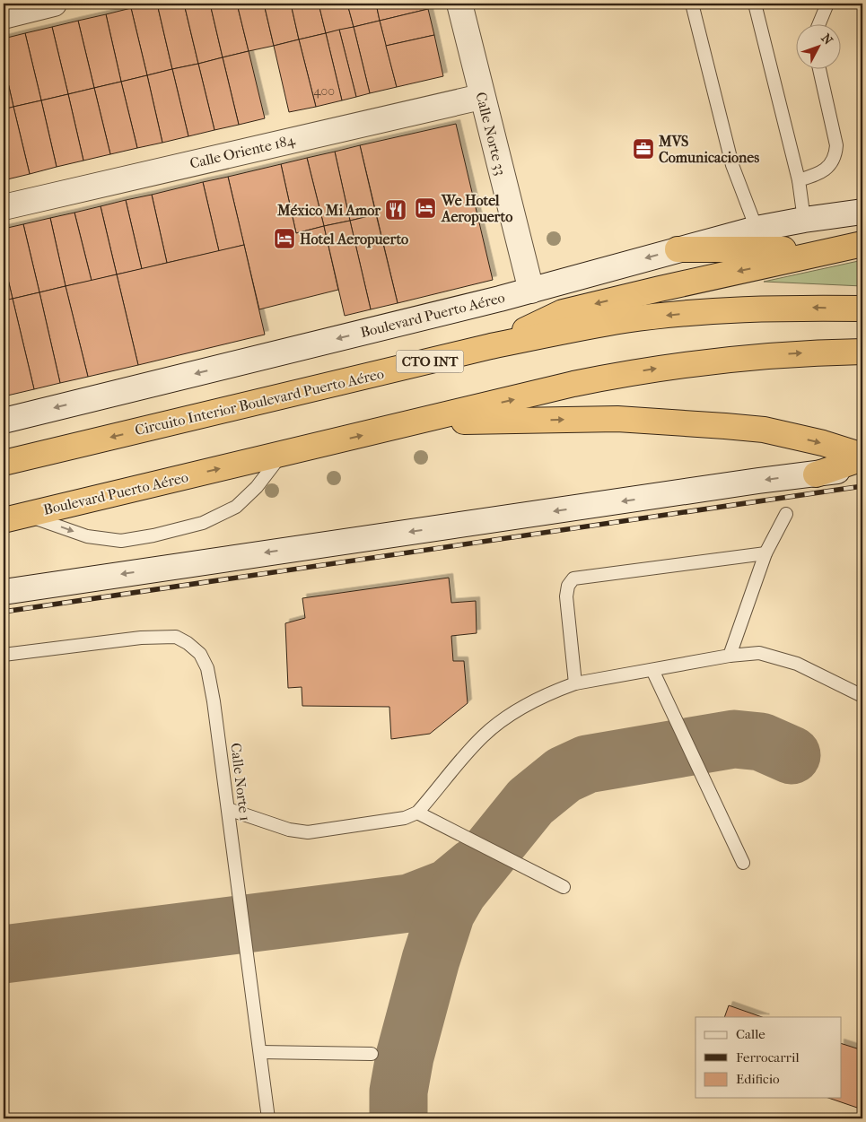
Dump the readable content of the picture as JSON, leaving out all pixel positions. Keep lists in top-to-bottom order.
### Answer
{
  "streets": {
    "highway": ["Boulevard Puerto Aéreo", "CTO INT", "Circuito Interior Boulevard Puerto Aéreo"],
    "street": ["Calle Norte 33", "Calle Oriente 184"],
    "lane": ["Calle Norte 1"]
  },
  "crossings": [
    ["Calle Norte 33", "Calle Oriente 184"],
    ["Calle Norte 33", "Boulevard Puerto Aéreo"]
  ],
  "places": {
    "office": ["MVS Comunicaciones"],
    "hotel": ["We Hotel Aeropuerto", "Hotel Aeropuerto"],
    "restaurant": ["México Mi Amor"]
  },
  "house_numbers": ["400"],
  "legend": ["Calle", "Ferrocarril", "Edificio"],
  "north": "top right"
}
